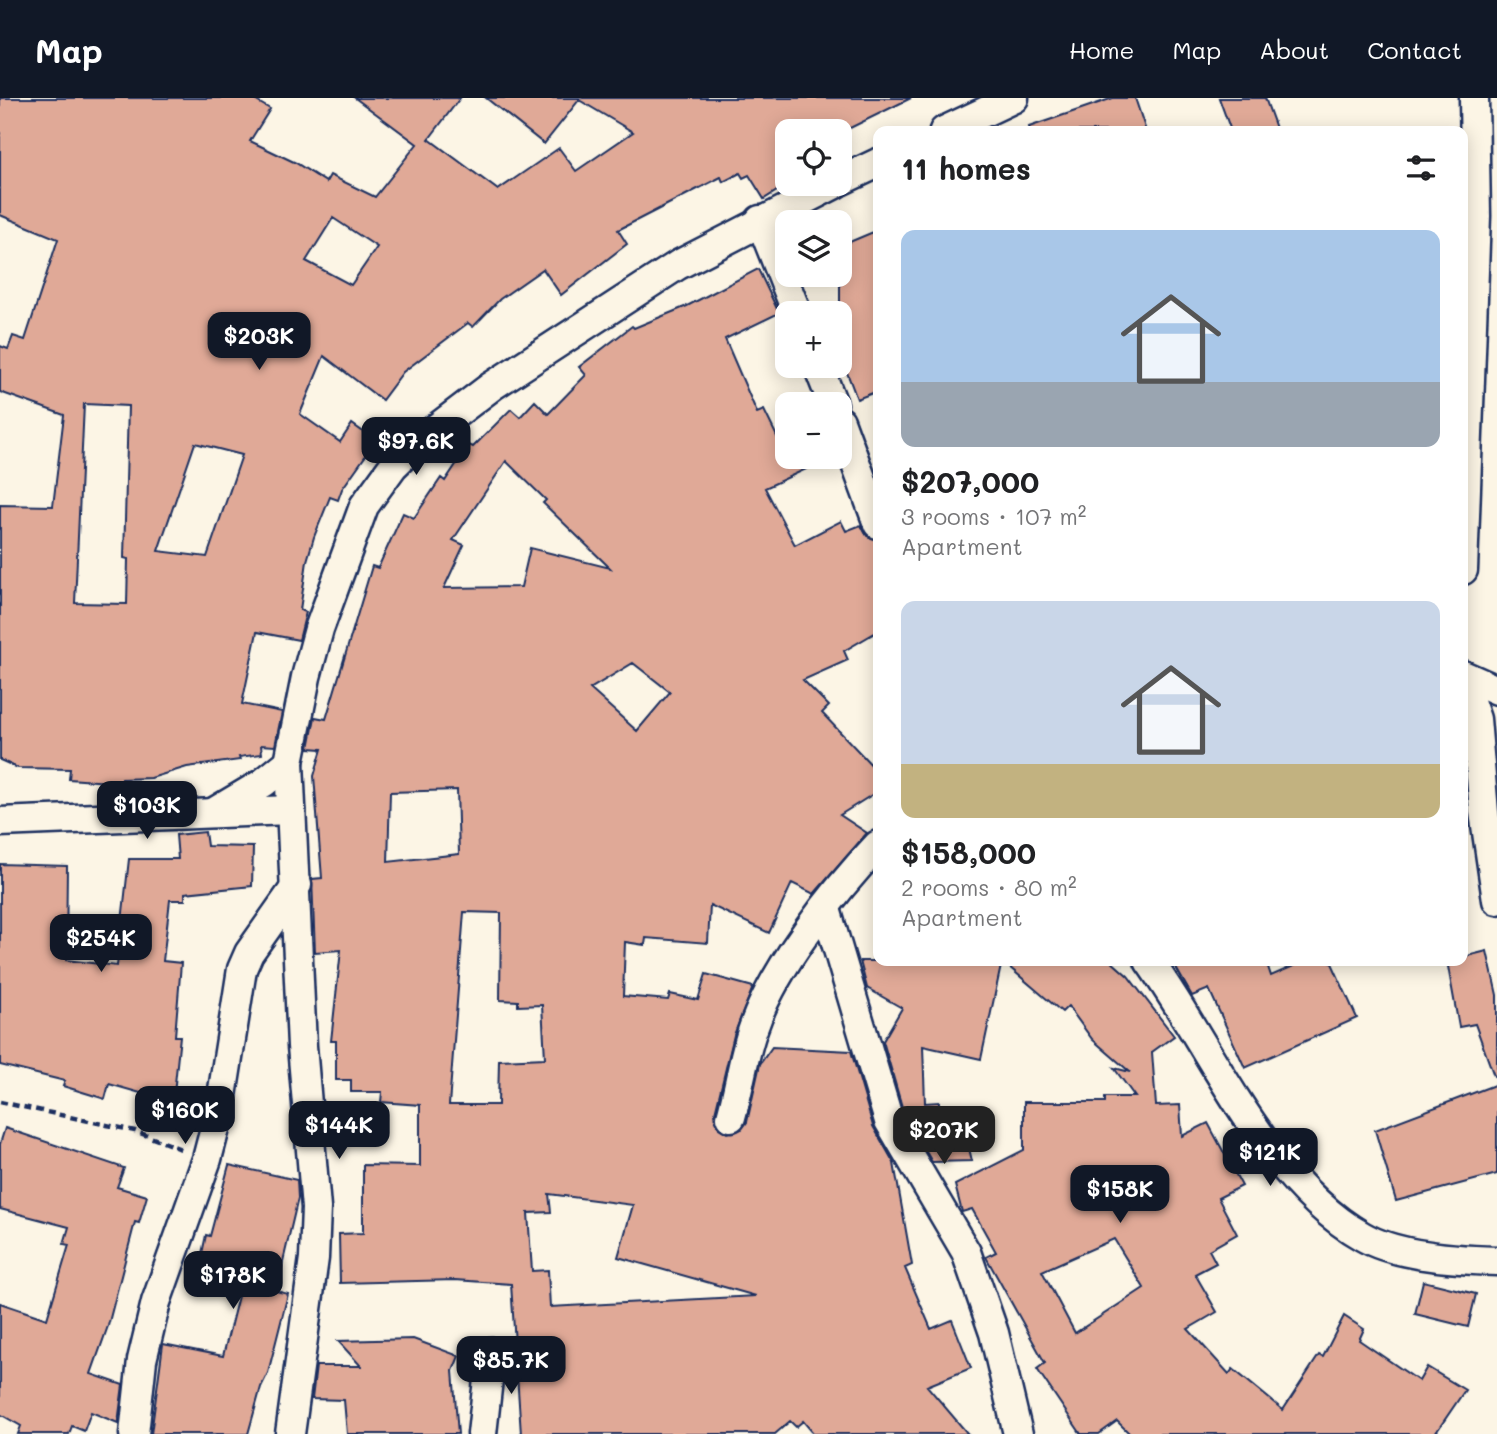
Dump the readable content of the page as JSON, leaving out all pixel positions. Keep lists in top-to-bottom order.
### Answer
{
  "page": {
    "header": "Map",
    "nav": [
      "Home",
      "Map",
      "About",
      "Contact"
    ],
    "map_buttons": ["+", "−"],
    "heading": "11 homes",
    "list": [
      {
        "name": "$207,000",
        "note": "3 rooms · 107 m² · Apartment"
      },
      {
        "name": "$158,000",
        "note": "2 rooms · 80 m² · Apartment"
      }
    ],
    "price": [
      "$203K",
      "$97.6K",
      "$103K",
      "$254K",
      "$160K",
      "$144K",
      "$207K",
      "$121K",
      "$158K",
      "$178K",
      "$85.7K"
    ]
  }
}
